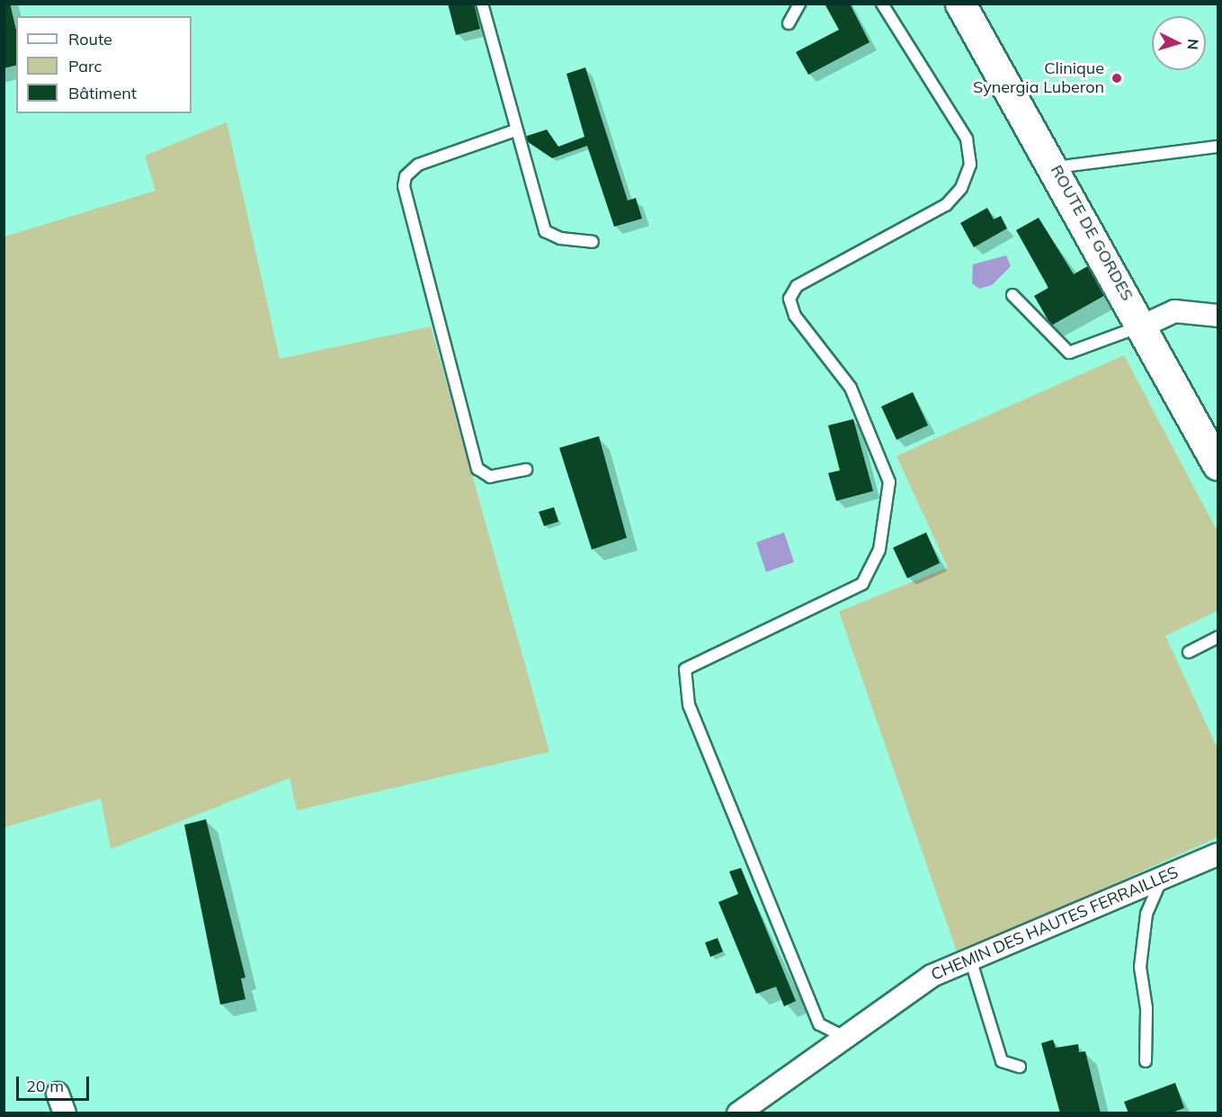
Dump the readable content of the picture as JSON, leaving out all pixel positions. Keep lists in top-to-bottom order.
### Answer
{
  "streets": {
    "street": ["ROUTE DE GORDES", "CHEMIN DES HAUTES FERRAILLES"]
  },
  "places": ["Clinique Synergia Luberon"],
  "legend": ["Route", "Parc", "Bâtiment"],
  "scale_bar": "20 m",
  "north": "right"
}
